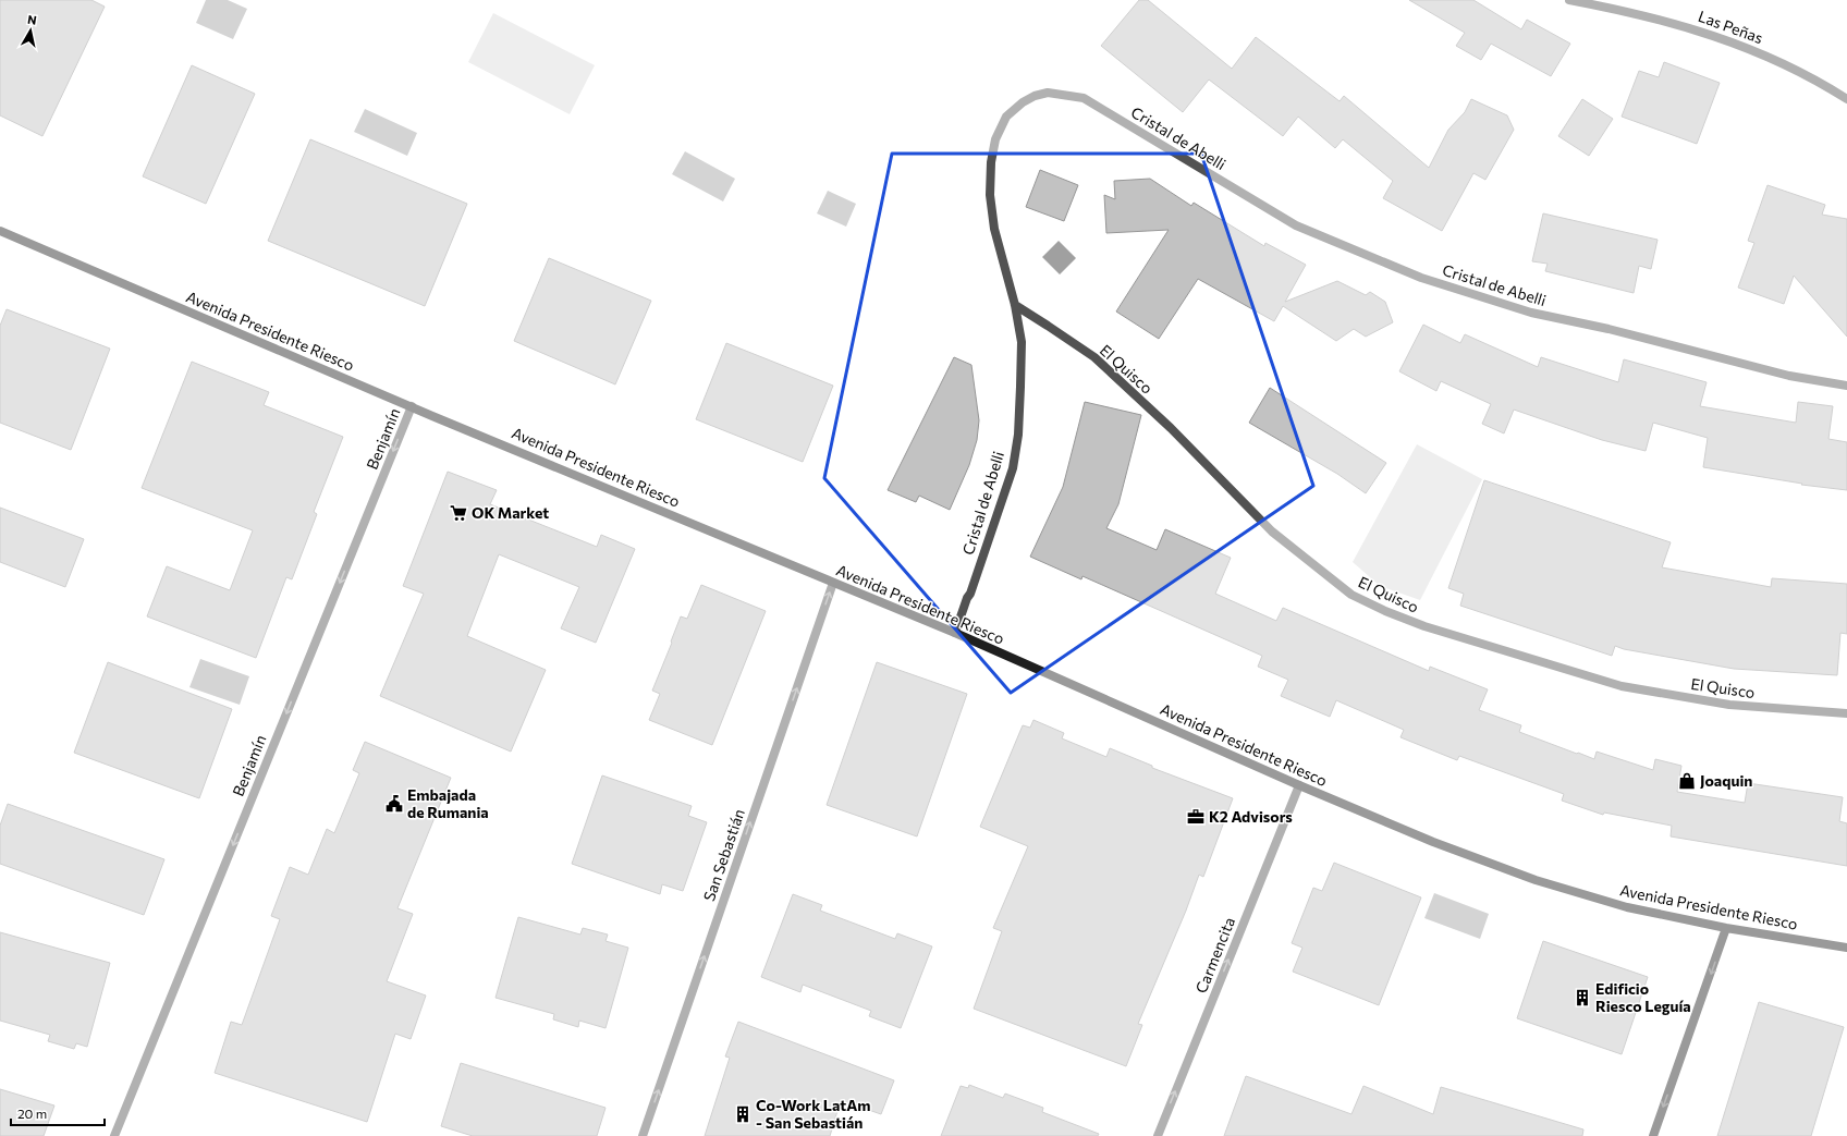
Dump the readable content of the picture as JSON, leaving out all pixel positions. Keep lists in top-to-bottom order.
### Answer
{
  "streets": {
    "main road": ["Avenida Presidente Riesco"],
    "street": [
      "Las Peñas",
      "Cristal de Abelli",
      "El Quisco",
      "Benjamín",
      "San Sebastián",
      "Carmencita"
    ]
  },
  "crossings": [
    ["Cristal de Abelli", "Avenida Presidente Riesco"],
    ["Cristal de Abelli", "El Quisco"],
    ["Avenida Presidente Riesco", "Benjamín"],
    ["Avenida Presidente Riesco", "San Sebastián"],
    ["Avenida Presidente Riesco", "Carmencita"]
  ],
  "one_way": ["Benjamín", "San Sebastián", "Carmencita"],
  "places": {
    "supermarket": ["OK Market"],
    "shop": ["Joaquin"],
    "public building": ["Embajada de Rumania"],
    "office": ["K2 Advisors"],
    "building": ["Edificio Riesco Leguía", "Co-Work LatAm - San Sebastián"]
  },
  "scale_bar": "20 m",
  "north": "top"
}
